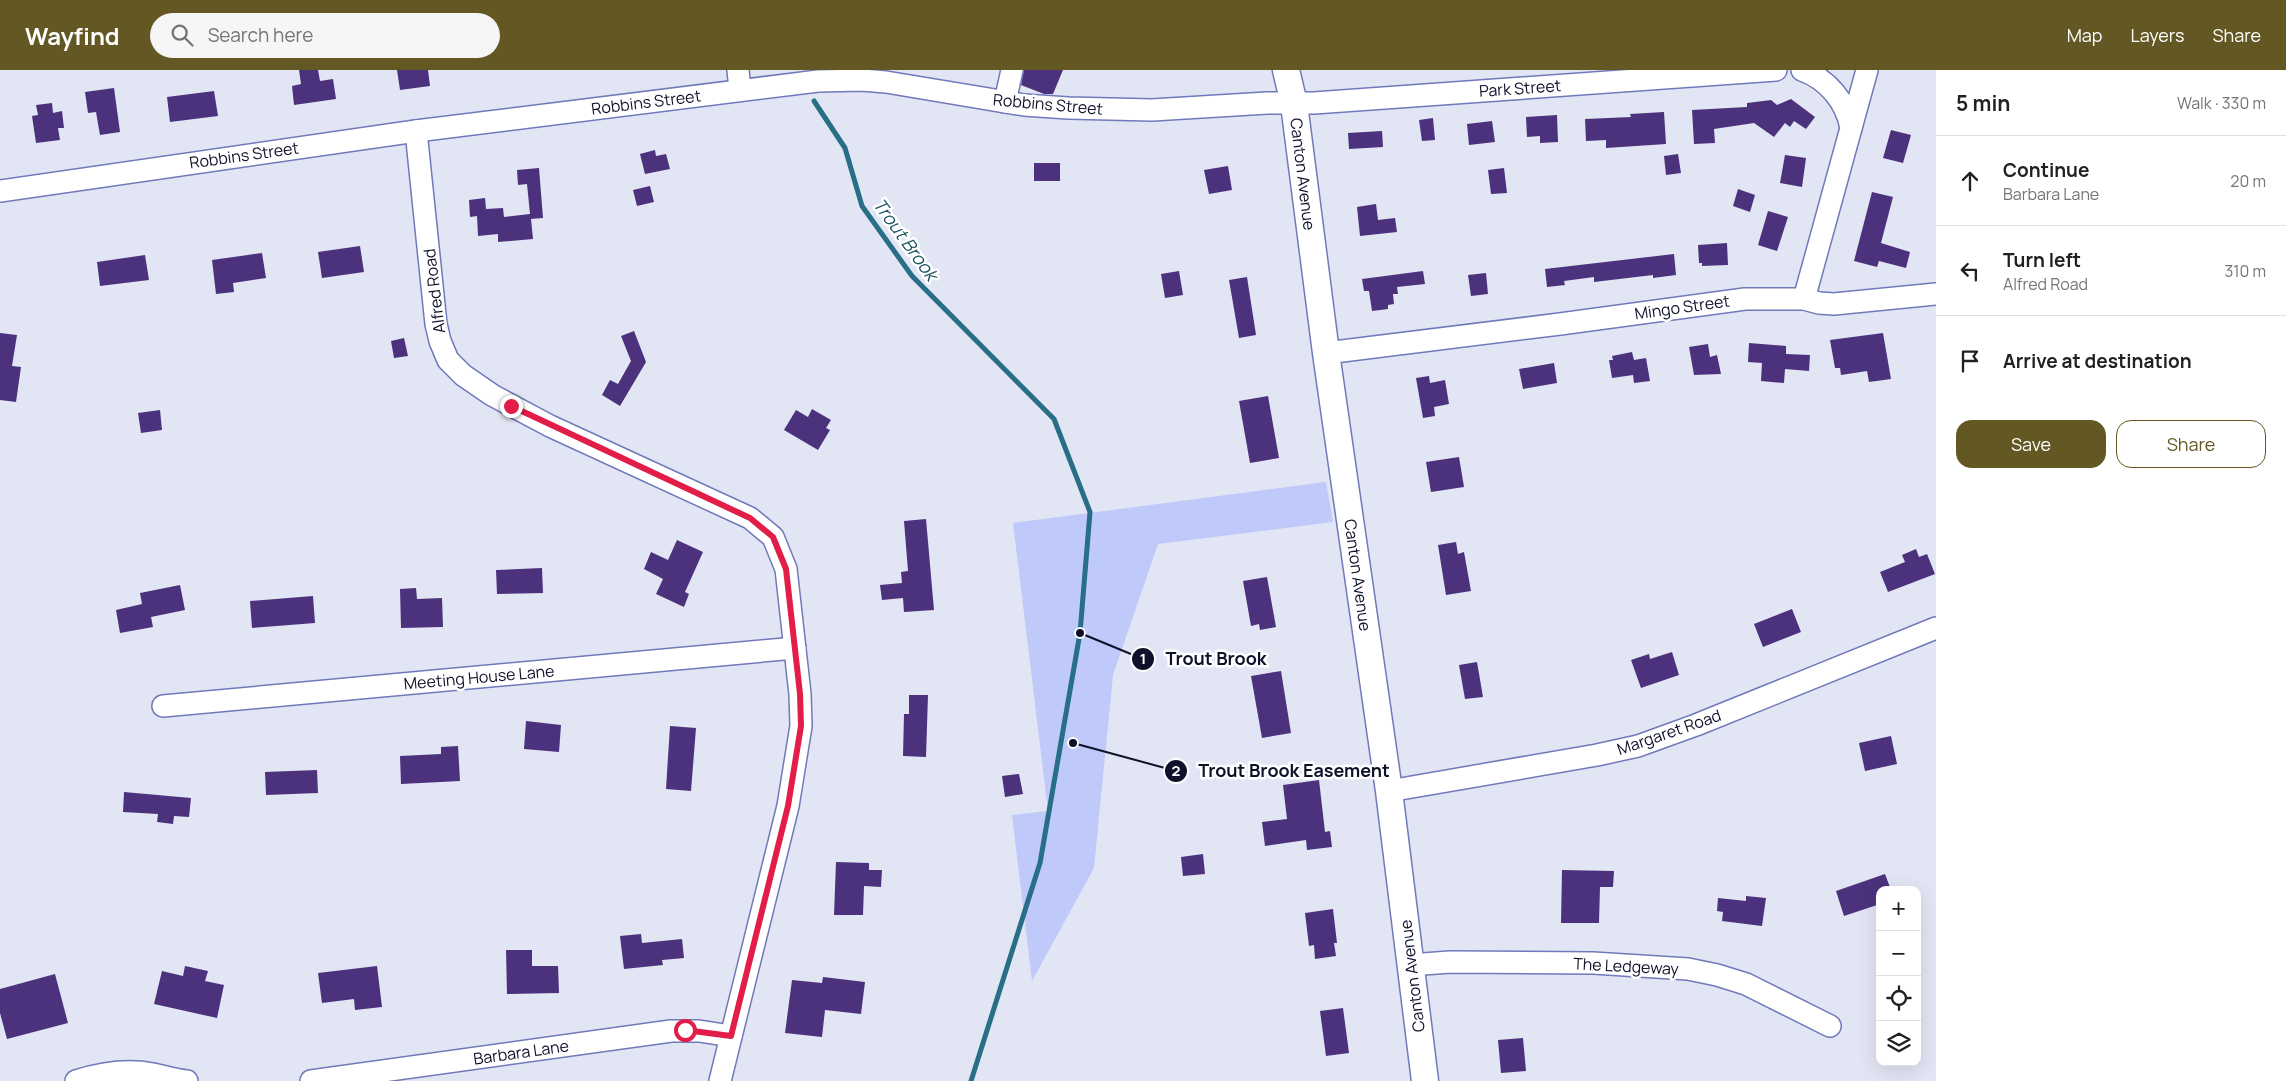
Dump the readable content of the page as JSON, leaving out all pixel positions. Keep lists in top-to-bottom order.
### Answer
{
  "streets": {
    "main road": ["Canton Avenue"],
    "street": [
      "Park Street",
      "Robbins Street",
      "Alfred Road",
      "Mingo Street",
      "Meeting House Lane",
      "Margaret Road",
      "The Ledgeway",
      "Barbara Lane"
    ]
  },
  "crossings": [
    ["Park Street", "Robbins Street"],
    ["Park Street", "Canton Avenue"],
    ["Robbins Street", "Canton Avenue"],
    ["Robbins Street", "Alfred Road"],
    ["Canton Avenue", "Mingo Street"],
    ["Canton Avenue", "Margaret Road"],
    ["Canton Avenue", "The Ledgeway"],
    ["Alfred Road", "Meeting House Lane"],
    ["Alfred Road", "Barbara Lane"]
  ],
  "water": ["Trout Brook"],
  "places": ["Trout Brook", "Trout Brook Easement"],
  "page": {
    "header": "Wayfind",
    "search": "Search here",
    "nav": ["Map", "Layers", "Share"],
    "heading": ["5 min", "Walk · 330 m"],
    "list": [
      ["Continue", "Barbara Lane", "20 m"],
      ["Turn left", "Alfred Road", "310 m"],
      "Arrive at destination"
    ],
    "buttons": ["Save", "Share"],
    "map_buttons": ["+", "−"]
  }
}
